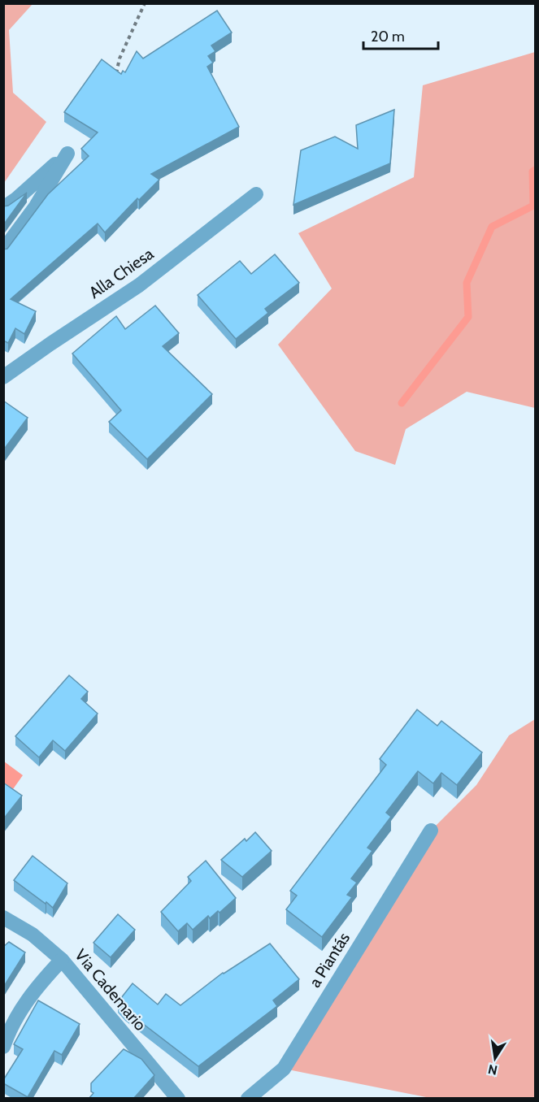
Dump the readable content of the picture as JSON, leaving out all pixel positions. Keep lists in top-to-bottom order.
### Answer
{
  "streets": {
    "street": ["Alla Chiesa", "a Piantás", "Via Cademario"]
  },
  "scale_bar": "20 m",
  "north": "bottom"
}
